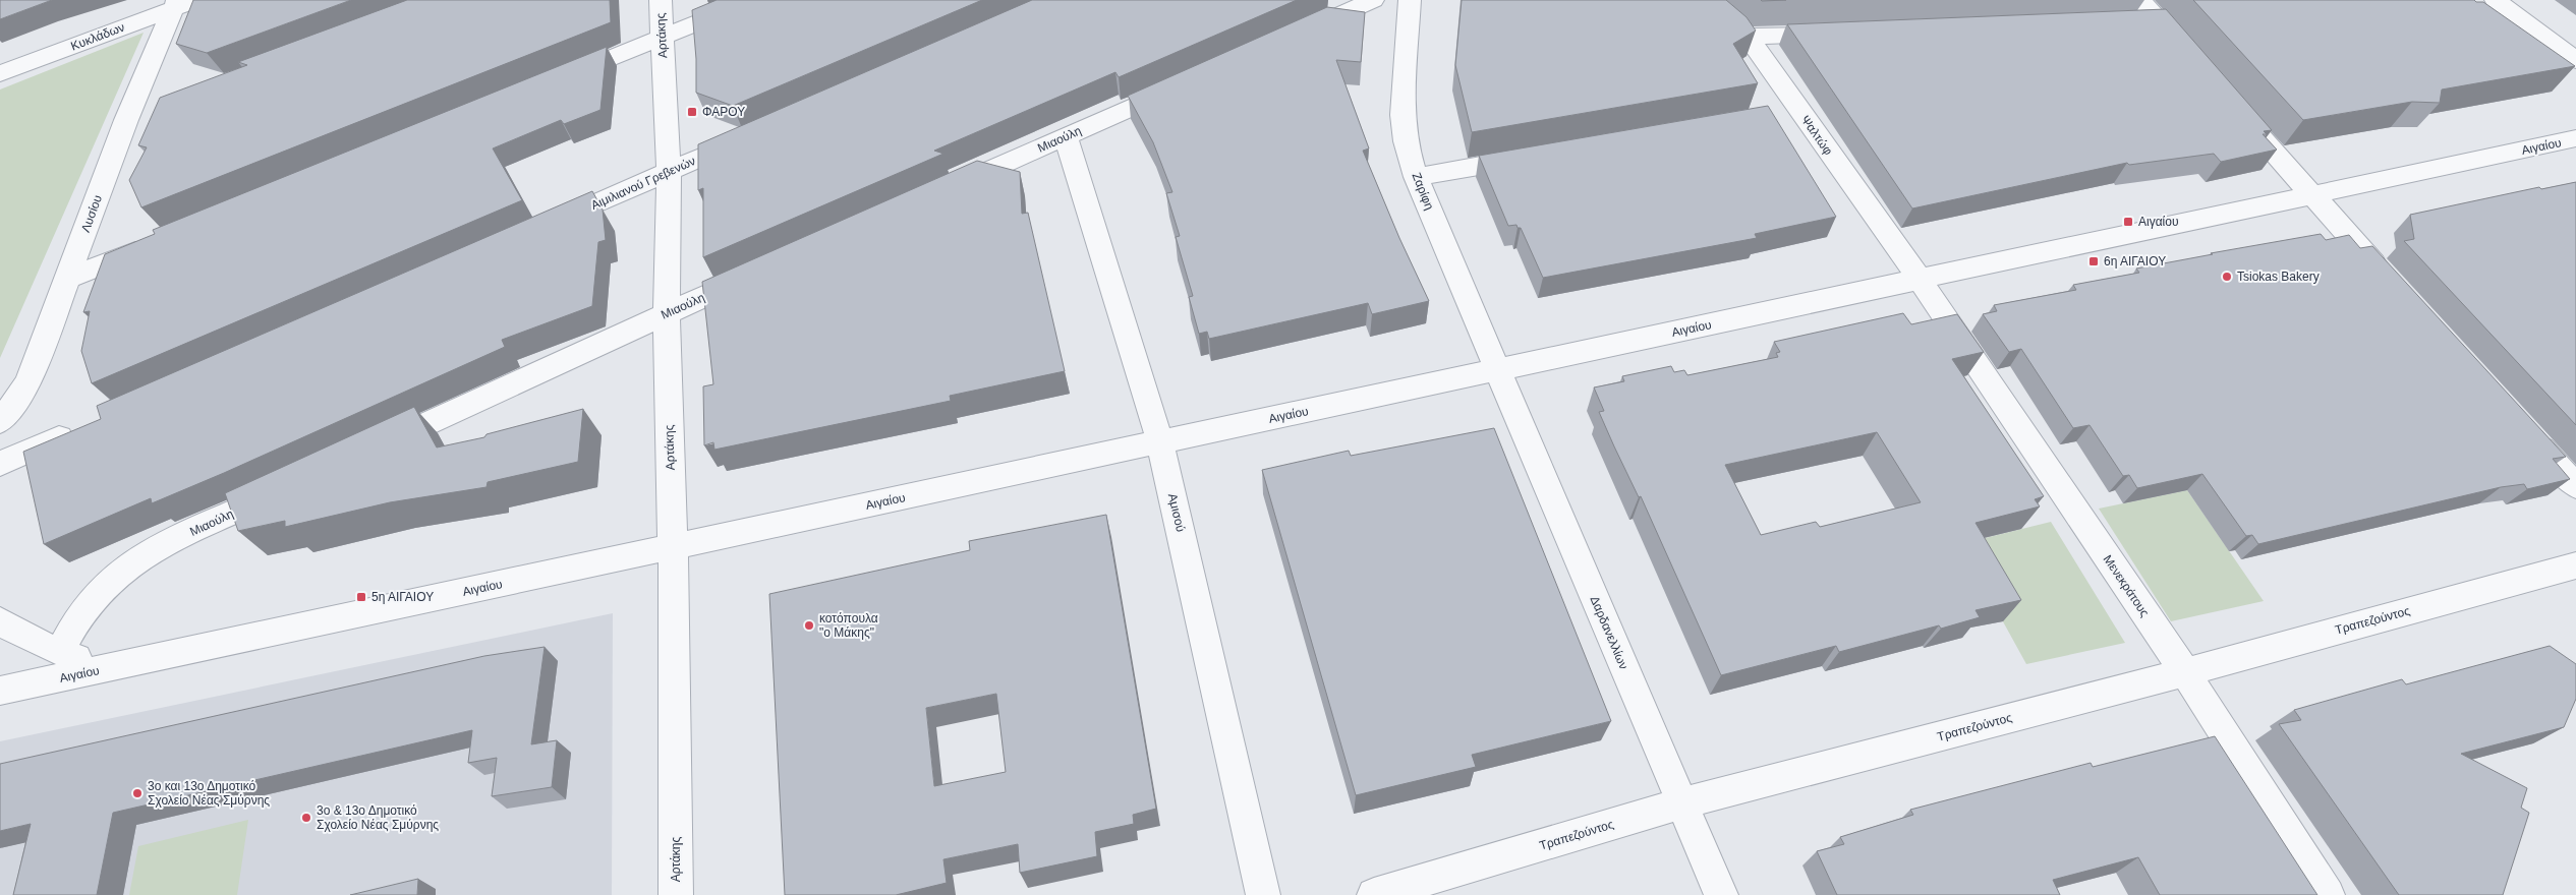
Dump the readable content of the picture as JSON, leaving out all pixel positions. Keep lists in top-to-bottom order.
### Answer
{
  "streets": {
    "street": [
      "Αρτάκης",
      "Κυκλάδων",
      "Ψαλτώφ",
      "Μιαούλη",
      "Αιγαίου",
      "Αιμιλιανού Γρεβενών",
      "Ζαρίφη",
      "Λυσίου",
      "Αμισού",
      "Μενεκράτους",
      "Τραπεζούντος",
      "Δαρδανελλίων"
    ]
  },
  "crossings": [
    ["Αρτάκης", "Μιαούλη"],
    ["Αρτάκης", "Αιγαίου"],
    ["Αρτάκης", "Αιμιλιανού Γρεβενών"],
    ["Κυκλάδων", "Λυσίου"],
    ["Ψαλτώφ", "Αιγαίου"],
    ["Ψαλτώφ", "Μενεκράτους"],
    ["Μιαούλη", "Αμισού"],
    ["Αιγαίου", "Ζαρίφη"],
    ["Αιγαίου", "Αμισού"],
    ["Αιγαίου", "Μενεκράτους"],
    ["Αιγαίου", "Δαρδανελλίων"],
    ["Ζαρίφη", "Δαρδανελλίων"],
    ["Μενεκράτους", "Τραπεζούντος"],
    ["Τραπεζούντος", "Δαρδανελλίων"]
  ],
  "places": {
    "transit": [
      "ΦΑΡΟΥ",
      "Αιγαίου",
      "6η ΑΙΓΑΙΟΥ",
      "5η ΑΙΓΑΙΟΥ"
    ],
    "other": [
      "Tsiokas Bakery",
      "κοτόπουλα \"ο Μάκης\"",
      "3ο και 13ο Δημοτικό Σχολείο Νέας Σμύρνης",
      "3ο & 13ο Δημοτικό Σχολείο Νέας Σμύρνης"
    ]
  }
}
